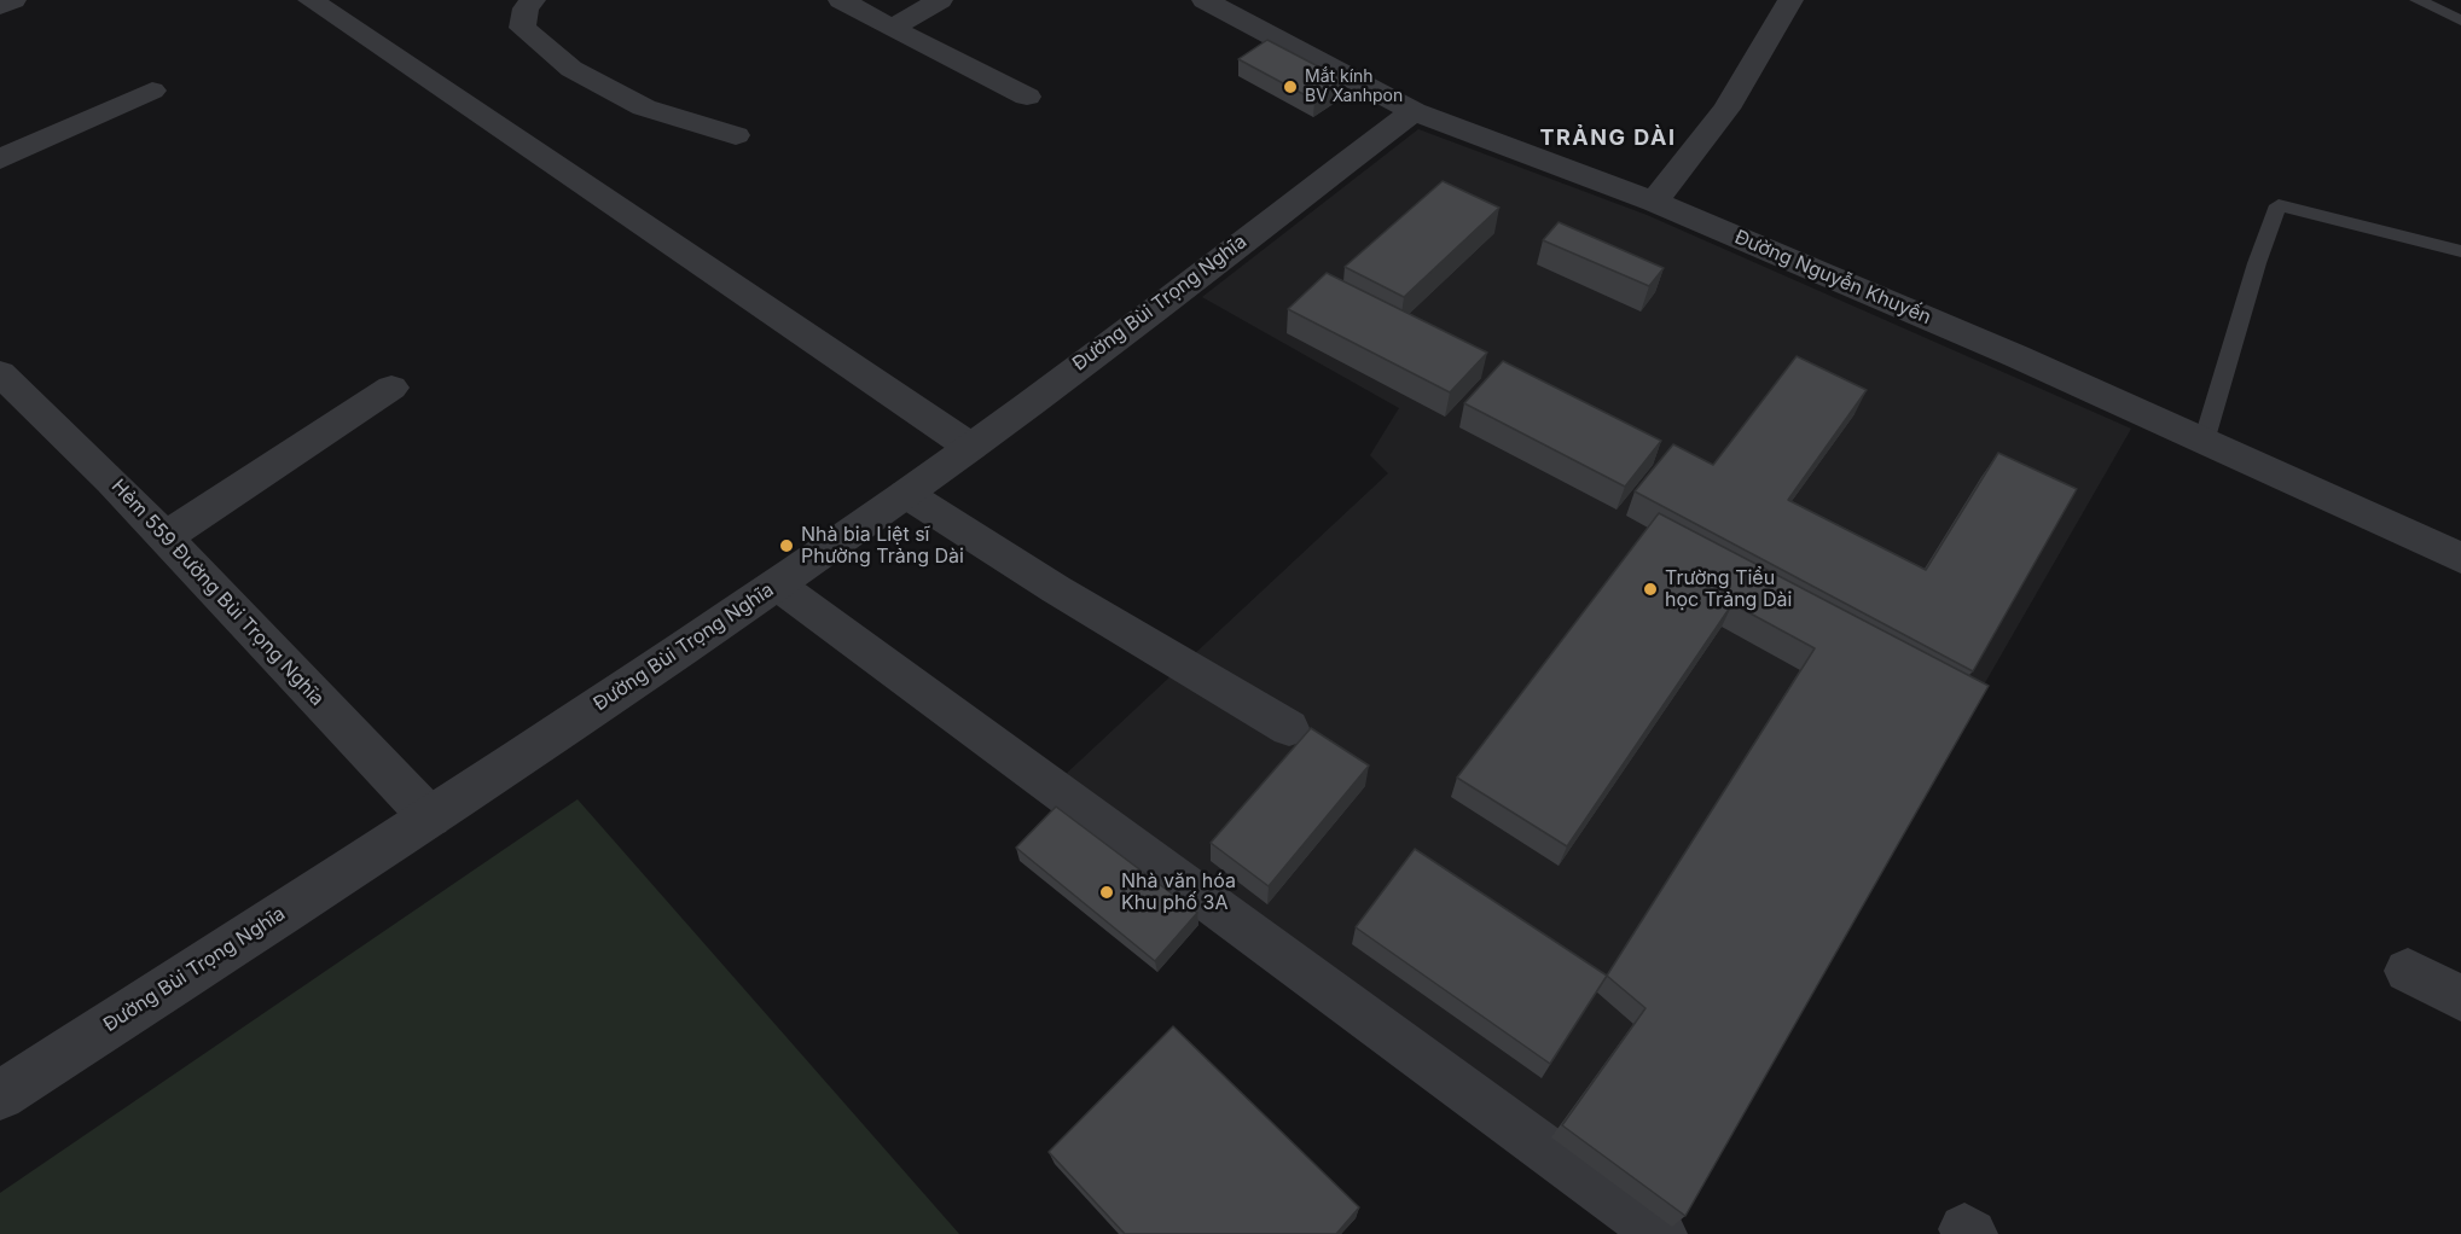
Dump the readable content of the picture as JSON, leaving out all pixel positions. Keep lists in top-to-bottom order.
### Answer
{
  "streets": {
    "street": ["Đường Nguyễn Khuyến", "Đường Bùi Trọng Nghĩa", "Hẻm 559 Đường Bùi Trọng Nghĩa"]
  },
  "crossings": [
    ["Đường Nguyễn Khuyến", "Đường Bùi Trọng Nghĩa"],
    ["Đường Bùi Trọng Nghĩa", "Hẻm 559 Đường Bùi Trọng Nghĩa"]
  ],
  "districts": ["TRẢNG DÀI"],
  "places": [
    "Mắt kính BV Xanhpon",
    "Nhà bia Liệt sĩ Phường Trảng Dài",
    "Trường Tiểu học Trảng Dài",
    "Nhà văn hóa Khu phố 3A"
  ]
}
